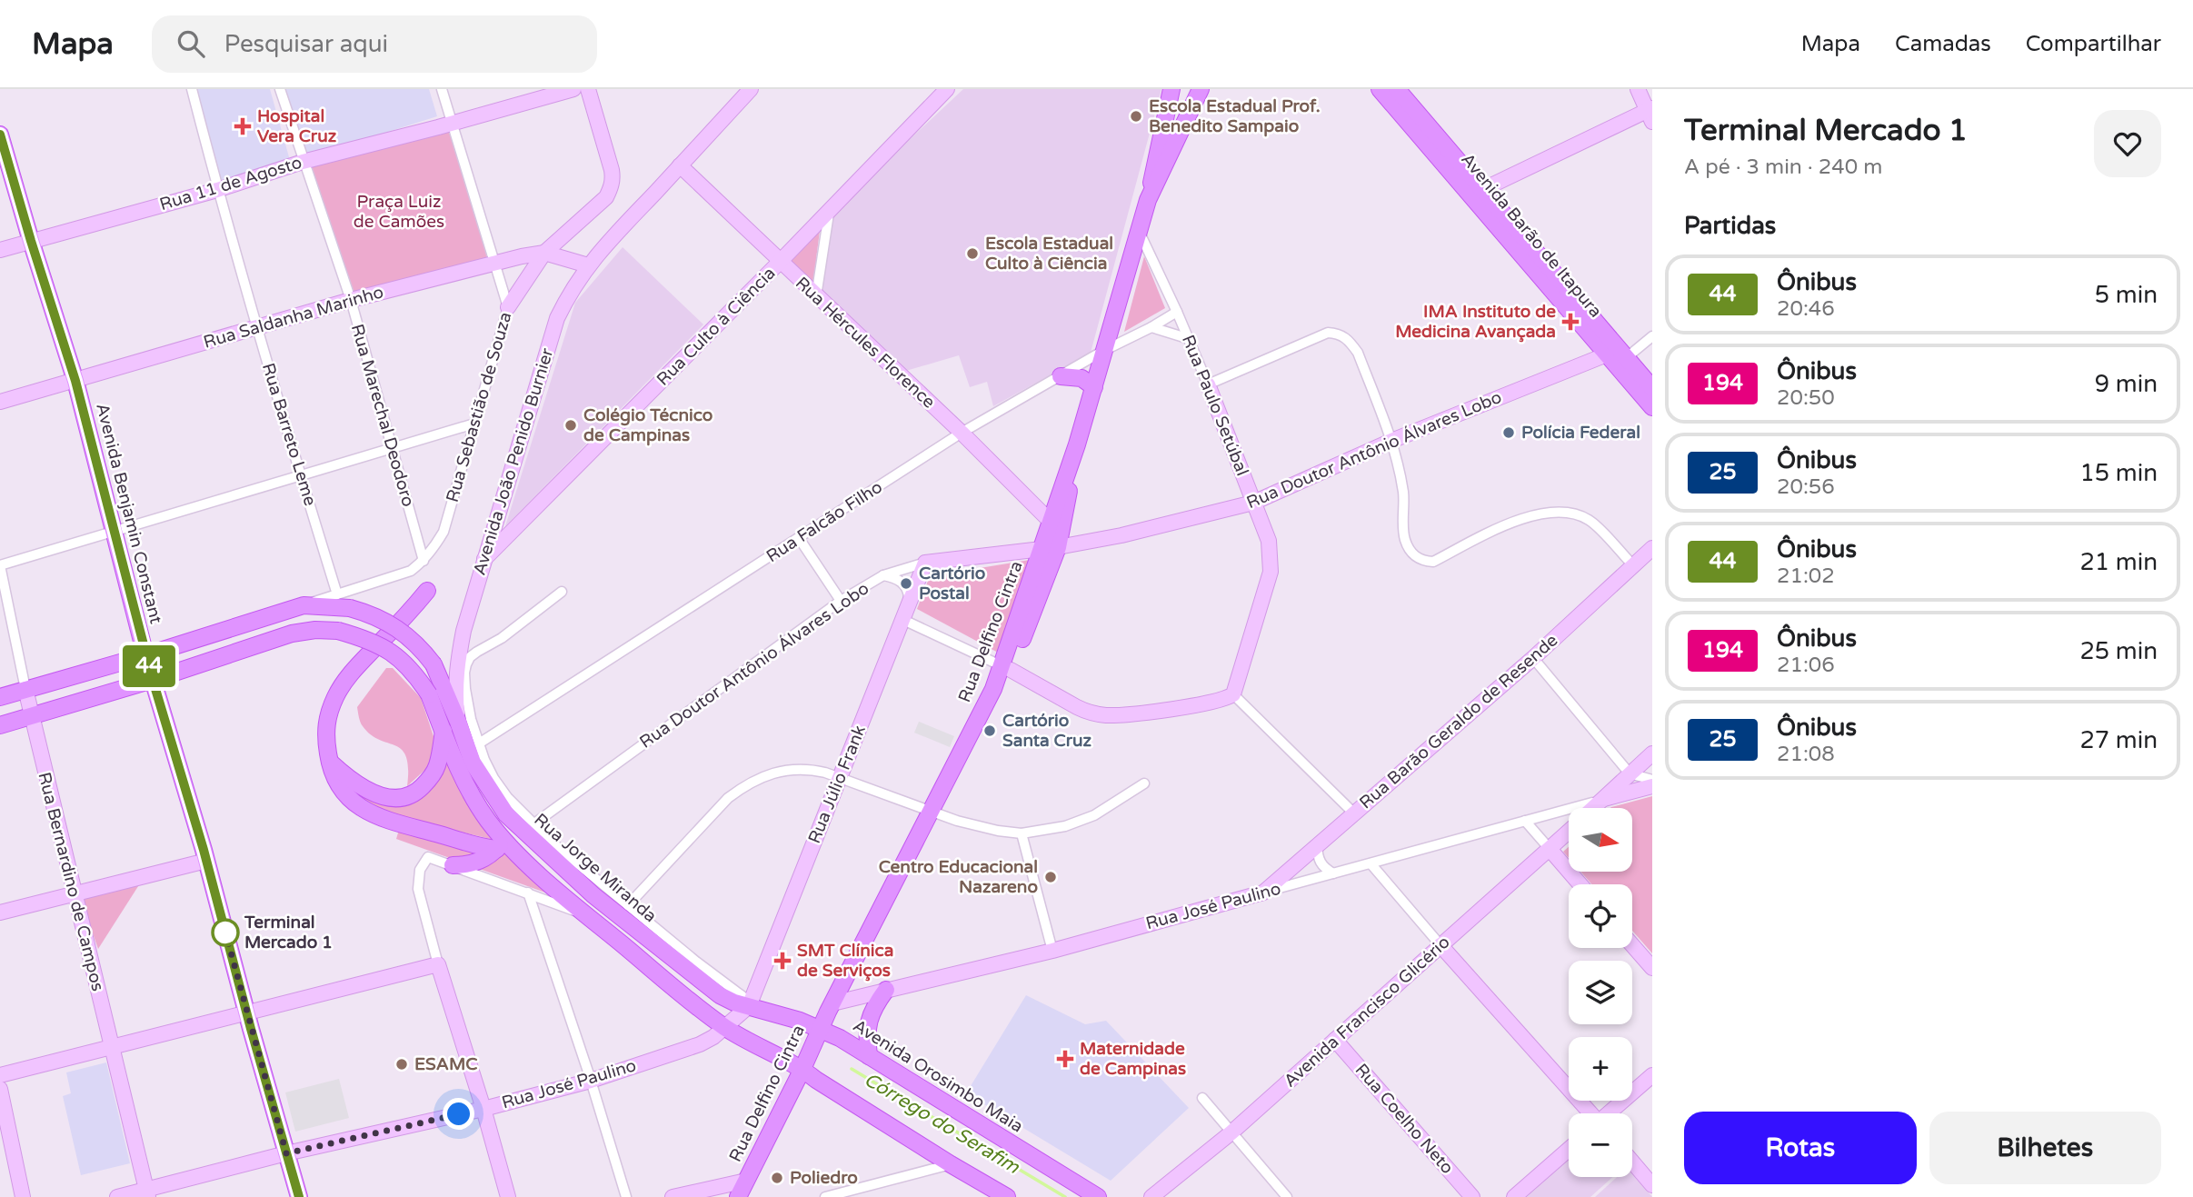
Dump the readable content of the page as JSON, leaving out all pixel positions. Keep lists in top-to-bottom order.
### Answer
{
  "streets": {
    "main road": [
      "Avenida Barão de Itapura",
      "Avenida Benjamin Constant",
      "Rua Delfino Cintra",
      "Rua Jorge Miranda",
      "Avenida Orosimbo Maia"
    ],
    "street": [
      "Rua 11 de Agosto",
      "Rua Saldanha Marinho",
      "Rua Culto à Ciência",
      "Rua Hércules Florence",
      "Rua Paulo Setúbal",
      "Rua Sebastião de Souza",
      "Rua Marechal Deodoro",
      "Rua Barreto Leme",
      "Rua Doutor Antônio Álvares Lobo",
      "Avenida João Penido Burnier",
      "Rua Falcão Filho",
      "Rua Barão Geraldo de Resende",
      "Rua Júlio Frank",
      "Rua Bernardino de Campos",
      "Rua José Paulino",
      "Avenida Francisco Glicério",
      "Rua Coelho Neto"
    ]
  },
  "crossings": [
    ["Rua 11 de Agosto", "Rua Sebastião de Souza"],
    ["Rua 11 de Agosto", "Rua Marechal Deodoro"],
    ["Rua 11 de Agosto", "Rua Barreto Leme"],
    ["Rua 11 de Agosto", "Avenida Benjamin Constant"],
    ["Avenida Barão de Itapura", "Rua Doutor Antônio Álvares Lobo"],
    ["Rua Saldanha Marinho", "Rua Sebastião de Souza"],
    ["Rua Saldanha Marinho", "Rua Marechal Deodoro"],
    ["Rua Saldanha Marinho", "Rua Barreto Leme"],
    ["Rua Saldanha Marinho", "Avenida João Penido Burnier"],
    ["Rua Saldanha Marinho", "Avenida Benjamin Constant"],
    ["Rua Culto à Ciência", "Rua Hércules Florence"],
    ["Rua Culto à Ciência", "Avenida João Penido Burnier"],
    ["Rua Hércules Florence", "Avenida João Penido Burnier"],
    ["Rua Hércules Florence", "Rua Falcão Filho"],
    ["Rua Hércules Florence", "Rua Delfino Cintra"],
    ["Rua Paulo Setúbal", "Rua Doutor Antônio Álvares Lobo"],
    ["Rua Paulo Setúbal", "Rua Falcão Filho"],
    ["Rua Paulo Setúbal", "Rua Delfino Cintra"],
    ["Rua Sebastião de Souza", "Rua Marechal Deodoro"],
    ["Rua Sebastião de Souza", "Rua Barreto Leme"],
    ["Rua Sebastião de Souza", "Rua Jorge Miranda"],
    ["Rua Doutor Antônio Álvares Lobo", "Rua Delfino Cintra"],
    ["Rua Doutor Antônio Álvares Lobo", "Rua Júlio Frank"],
    ["Rua Doutor Antônio Álvares Lobo", "Rua Jorge Miranda"],
    ["Avenida João Penido Burnier", "Rua Jorge Miranda"],
    ["Avenida Benjamin Constant", "Rua José Paulino"],
    ["Rua Falcão Filho", "Rua Delfino Cintra"],
    ["Rua Falcão Filho", "Rua Jorge Miranda"],
    ["Rua Delfino Cintra", "Rua José Paulino"],
    ["Rua Delfino Cintra", "Avenida Orosimbo Maia"],
    ["Rua Barão Geraldo de Resende", "Rua José Paulino"],
    ["Rua Júlio Frank", "Rua Jorge Miranda"],
    ["Rua Júlio Frank", "Rua José Paulino"],
    ["Rua Júlio Frank", "Avenida Orosimbo Maia"],
    ["Rua Jorge Miranda", "Rua José Paulino"],
    ["Rua Jorge Miranda", "Avenida Orosimbo Maia"],
    ["Rua Bernardino de Campos", "Rua José Paulino"],
    ["Rua José Paulino", "Avenida Francisco Glicério"],
    ["Rua José Paulino", "Avenida Orosimbo Maia"],
    ["Avenida Francisco Glicério", "Rua Coelho Neto"]
  ],
  "water": ["Córrego do Serafim"],
  "parks": ["Praça Luiz de Camões"],
  "places": {
    "other": [
      "Escola Estadual Prof. Benedito Sampaio",
      "Escola Estadual Culto à Ciência",
      "Colégio Técnico de Campinas",
      "Polícia Federal",
      "Cartório Postal",
      "Cartório Santa Cruz",
      "Centro Educacional Nazareno",
      "Terminal Mercado 1",
      "ESAMC",
      "Poliedro"
    ],
    "health": [
      "Hospital Vera Cruz",
      "IMA Instituto de Medicina Avançada",
      "SMT Clínica de Serviços",
      "Maternidade de Campinas"
    ]
  },
  "lines": ["bus line 44"],
  "north": "right",
  "page": {
    "header": "Mapa",
    "search": "Pesquisar aqui",
    "nav": ["Mapa", "Camadas", "Compartilhar"],
    "on_map": "44",
    "heading": [
      ["Terminal Mercado 1", "A pé · 3 min · 240 m"],
      "Partidas"
    ],
    "list": [
      {
        "mark": "44",
        "name": "Ônibus",
        "note": "20:46",
        "value": "5 min"
      },
      {
        "mark": "194",
        "name": "Ônibus",
        "note": "20:50",
        "value": "9 min"
      },
      {
        "mark": "25",
        "name": "Ônibus",
        "note": "20:56",
        "value": "15 min"
      },
      {
        "mark": "44",
        "name": "Ônibus",
        "note": "21:02",
        "value": "21 min"
      },
      {
        "mark": "194",
        "name": "Ônibus",
        "note": "21:06",
        "value": "25 min"
      },
      {
        "mark": "25",
        "name": "Ônibus",
        "note": "21:08",
        "value": "27 min"
      }
    ],
    "map_buttons": ["+", "−"],
    "buttons": ["Rotas", "Bilhetes"]
  }
}
